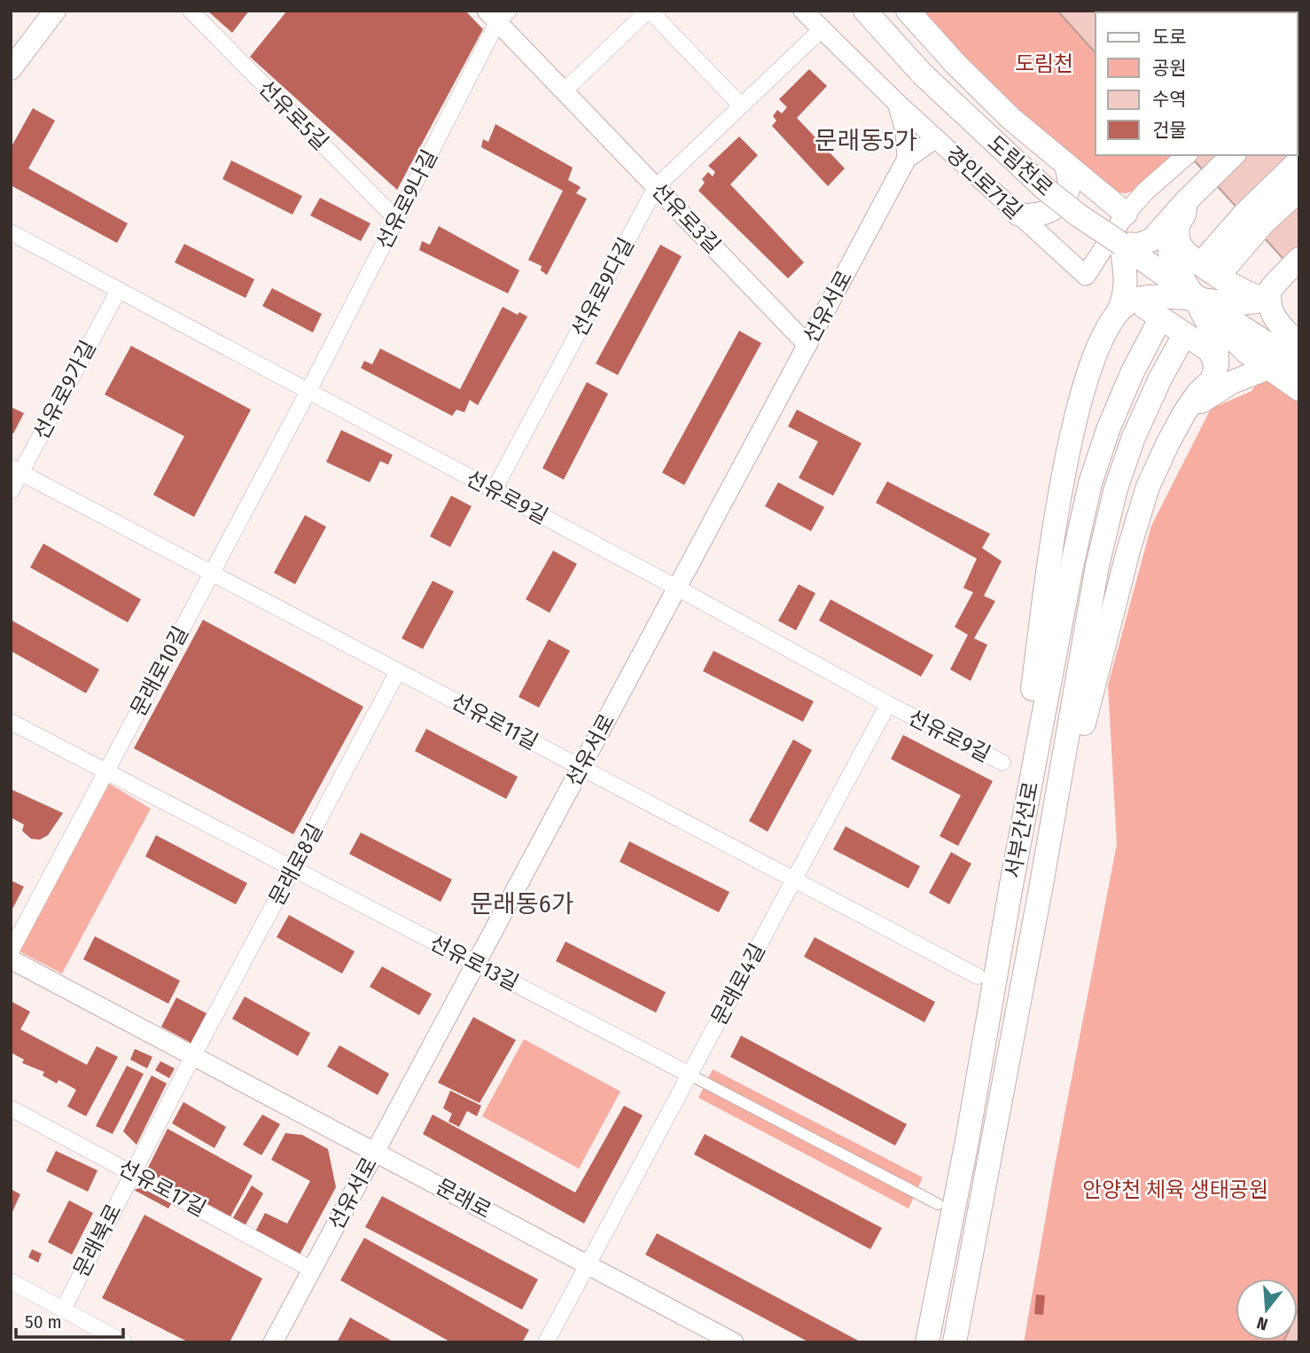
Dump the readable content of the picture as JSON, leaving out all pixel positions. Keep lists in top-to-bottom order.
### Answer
{
  "streets": {
    "main road": ["도림천로", "서부간선로"],
    "street": [
      "선유로5길",
      "경인로71길",
      "선유로9나길",
      "선유로3길",
      "선유로9다길",
      "선유서로",
      "선유로9가길",
      "선유로9길",
      "문래로10길",
      "선유로11길",
      "문래로8길",
      "선유로13길",
      "문래로4길",
      "선유로17길",
      "문래로",
      "문래북로"
    ]
  },
  "crossings": [
    ["선유로5길", "선유로9나길"],
    ["경인로71길", "선유로9다길"],
    ["경인로71길", "선유서로"],
    ["선유로9나길", "선유로3길"],
    ["선유로9나길", "선유로9길"],
    ["선유로9나길", "문래로10길"],
    ["선유로3길", "선유로9다길"],
    ["선유로3길", "선유서로"],
    ["선유로9다길", "선유로9길"],
    ["선유서로", "선유로9길"],
    ["선유서로", "선유로11길"],
    ["선유서로", "선유로13길"],
    ["선유서로", "선유로17길"],
    ["선유서로", "문래로"],
    ["선유로9가길", "선유로9길"],
    ["선유로9가길", "선유로11길"],
    ["선유로9길", "문래로10길"],
    ["선유로9길", "문래로4길"],
    ["문래로10길", "선유로11길"],
    ["문래로10길", "선유로13길"],
    ["선유로11길", "문래로8길"],
    ["선유로11길", "문래로4길"],
    ["문래로8길", "선유로13길"],
    ["문래로8길", "문래로"],
    ["선유로13길", "문래로4길"],
    ["문래로4길", "문래로"],
    ["선유로17길", "문래북로"]
  ],
  "districts": ["문래동5가", "문래동6가"],
  "parks": ["도림천", "안양천 체육 생태공원"],
  "legend": [
    "도로",
    "공원",
    "수역",
    "건물"
  ],
  "scale_bar": "50 m",
  "north": "bottom"
}
